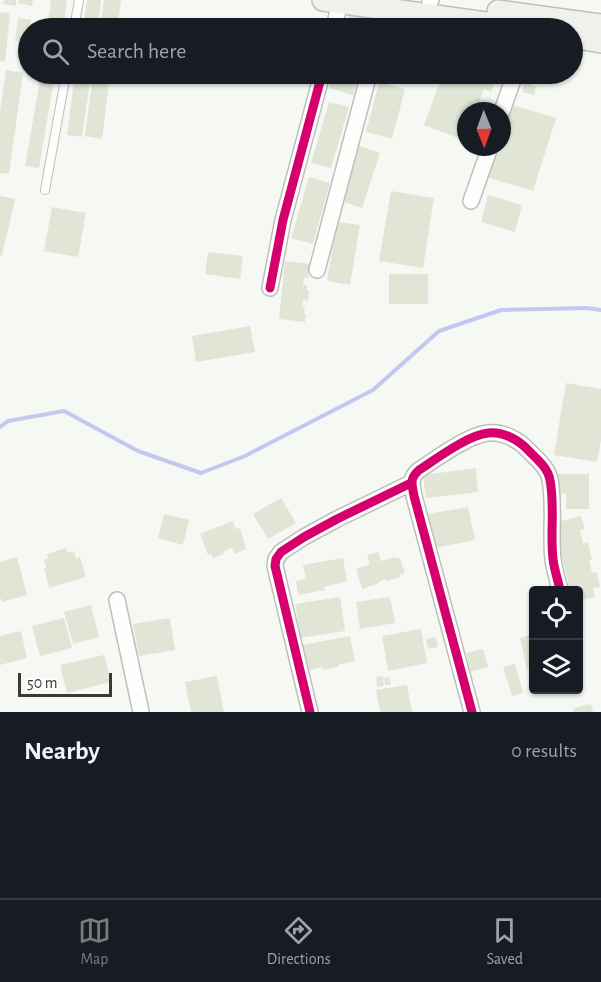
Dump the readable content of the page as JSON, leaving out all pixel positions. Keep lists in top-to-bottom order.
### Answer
{
  "scale_bar": "50 m",
  "north": "bottom",
  "page": {
    "search": "Search here",
    "scale": "50 m",
    "heading": ["Nearby", "0 results"],
    "nav": ["Map", "Directions", "Saved"]
  }
}
